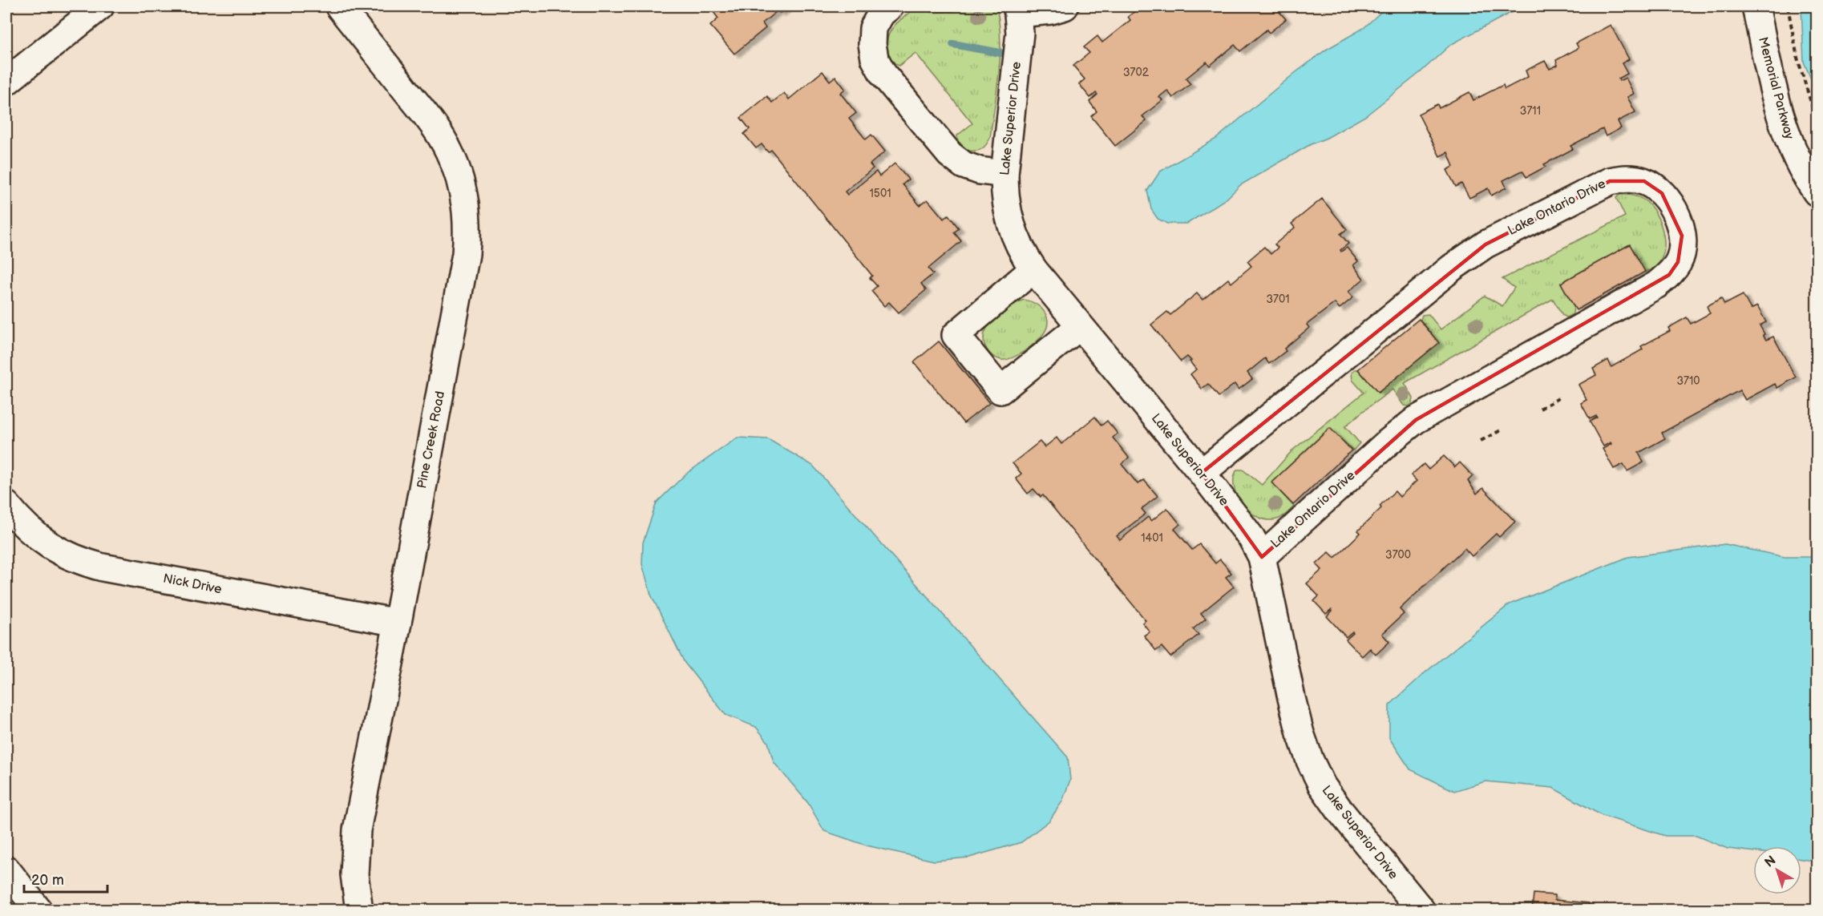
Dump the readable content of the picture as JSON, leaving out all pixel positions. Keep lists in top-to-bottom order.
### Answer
{
  "streets": {
    "main road": [
      "Memorial Parkway",
      "Lake Superior Drive",
      "Lake Ontario Drive",
      "Pine Creek Road",
      "Nick Drive"
    ]
  },
  "crossings": [
    ["Lake Superior Drive", "Lake Ontario Drive"],
    ["Pine Creek Road", "Nick Drive"]
  ],
  "house_numbers": [
    "3702",
    "3711",
    "1501",
    "3701",
    "3710",
    "1401",
    "3700"
  ],
  "scale_bar": "20 m",
  "north": "top left"
}
